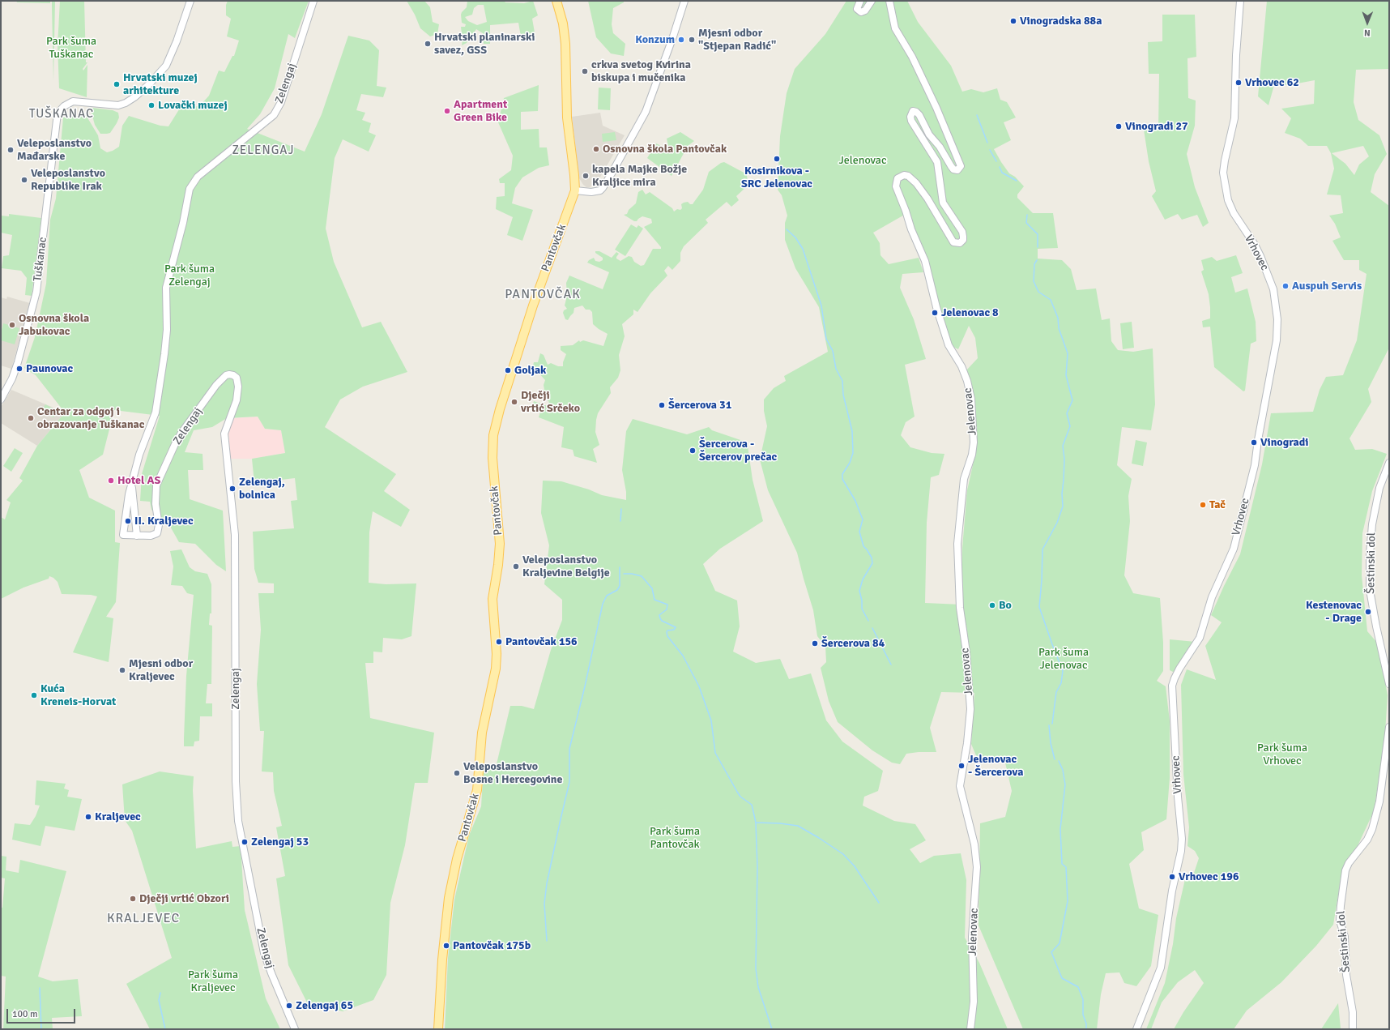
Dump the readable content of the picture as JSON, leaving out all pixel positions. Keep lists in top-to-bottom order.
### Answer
{
  "streets": {
    "main road": ["Pantovčak"],
    "street": [
      "Zelengaj",
      "Vrhovec",
      "Tuškanac",
      "Jelenovac",
      "Šestinski dol"
    ]
  },
  "districts": [
    "TUŠKANAC",
    "ZELENGAJ",
    "PANTOVČAK",
    "KRALJEVEC"
  ],
  "parks": [
    "Park šuma Tuškanac",
    "Jelenovac",
    "Park šuma Zelengaj",
    "Park šuma Jelenovac",
    "Park šuma Vrhovec",
    "Park šuma Pantovčak",
    "Park šuma Kraljevec"
  ],
  "places": [
    "Vinogradska 88a",
    "Konzum",
    "Mjesni odbor \"Stjepan Radić\"",
    "Hrvatski planinarski savez, GSS",
    "crkva svetog Kvirina biskupa i mučenika",
    "Vrhovec 62",
    "Hrvatski muzej arhitekture",
    "Lovački muzej",
    "Apartment Green Bike",
    "Vinogradi 27",
    "Osnovna škola Pantovčak",
    "Veleposlanstvo Mađarske",
    "Kosirnikova - SRC Jelenovac",
    "kapela Majke Božje Kraljice mira",
    "Veleposlanstvo Republike Irak",
    "Auspuh Servis",
    "Jelenovac 8",
    "Osnovna škola Jabukovac",
    "Paunovac",
    "Goljak",
    "Dječji vrtić Srčeko",
    "Šercerova 31",
    "Centar za odgoj i obrazovanje Tuškanac",
    "Vinogradi",
    "Šercerova - Šercerov prečac",
    "Hotel AS",
    "Zelengaj, bolnica",
    "Tač",
    "II. Kraljevec",
    "Veleposlanstvo Kraljevine Belgije",
    "Bo",
    "Kestenovac - Drage",
    "Pantovčak 156",
    "Šercerova 84",
    "Mjesni odbor Kraljevec",
    "Kuća Kreneis-Horvat",
    "Jelenovac - Šercerova",
    "Veleposlanstvo Bosne i Hercegovine",
    "Kraljevec",
    "Zelengaj 53",
    "Vrhovec 196",
    "Dječji vrtić Obzori",
    "Pantovčak 175b",
    "Zelengaj 65"
  ],
  "scale_bar": "100 m",
  "north": "bottom"
}
